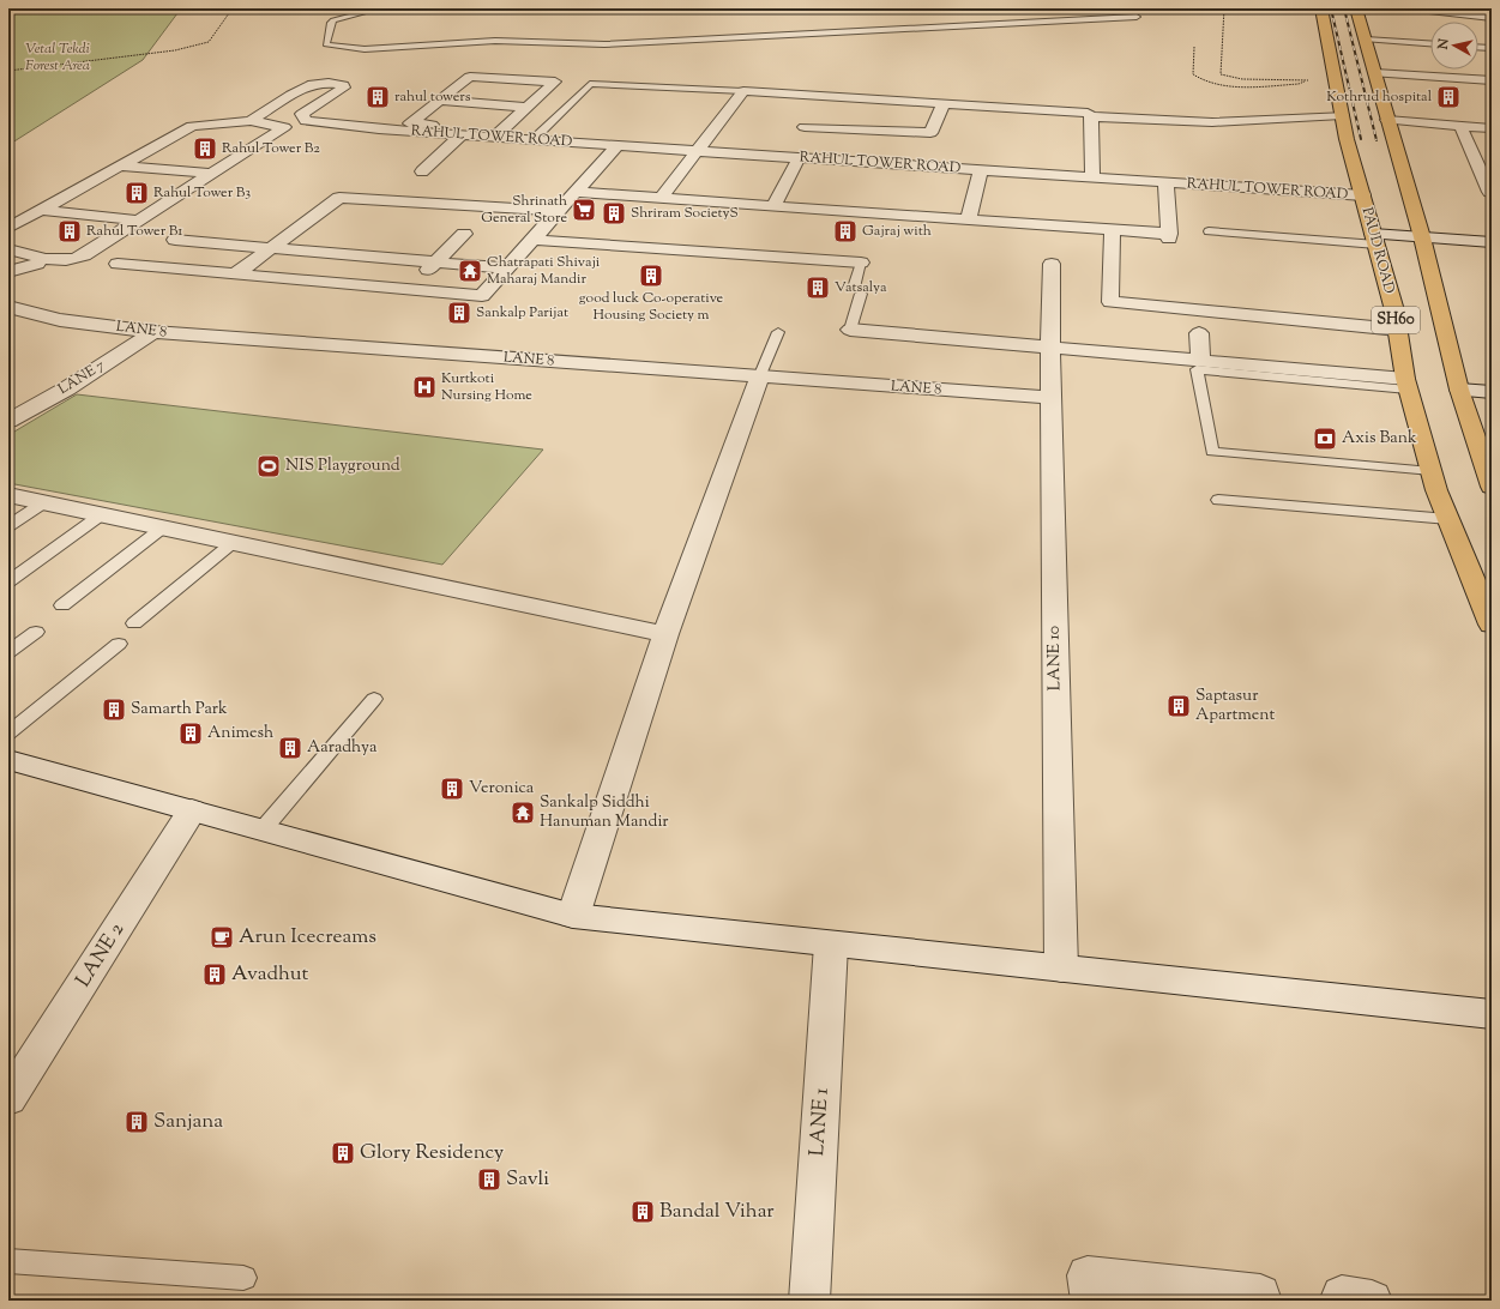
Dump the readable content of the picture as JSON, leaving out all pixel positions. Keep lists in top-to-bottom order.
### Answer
{
  "streets": {
    "main road": ["PAUD ROAD", "SH60"],
    "street": [
      "RAHUL TOWER ROAD",
      "LANE 8",
      "LANE 7",
      "LANE 10",
      "LANE 2",
      "LANE 1"
    ]
  },
  "crossings": [
    ["RAHUL TOWER ROAD", "PAUD ROAD"],
    ["LANE 8", "LANE 7"],
    ["LANE 8", "LANE 10"]
  ],
  "parks": ["Vetal Tekdi Forest Area"],
  "places": {
    "building": [
      "rahul towers",
      "Kothrud hospital",
      "Rahul Tower B2",
      "Rahul Tower B3",
      "Shriram SocietyS",
      "Rahul Tower B1",
      "Gajraj with",
      "good luck Co-operative Housing Society m",
      "Vatsalya",
      "Sankalp Parijat",
      "Saptasur Apartment",
      "Samarth Park",
      "Animesh",
      "Aaradhya",
      "Veronica",
      "Avadhut",
      "Sanjana",
      "Glory Residency",
      "Savli",
      "Bandal Vihar"
    ],
    "supermarket": ["Shrinath General Store"],
    "temple": ["Chatrapati Shivaji Maharaj Mandir", "Sankalp Siddhi Hanuman Mandir"],
    "hospital": ["Kurtkoti Nursing Home"],
    "bank": ["Axis Bank"],
    "sports": ["NIS Playground"],
    "cafe": ["Arun Icecreams"]
  },
  "north": "left"
}
